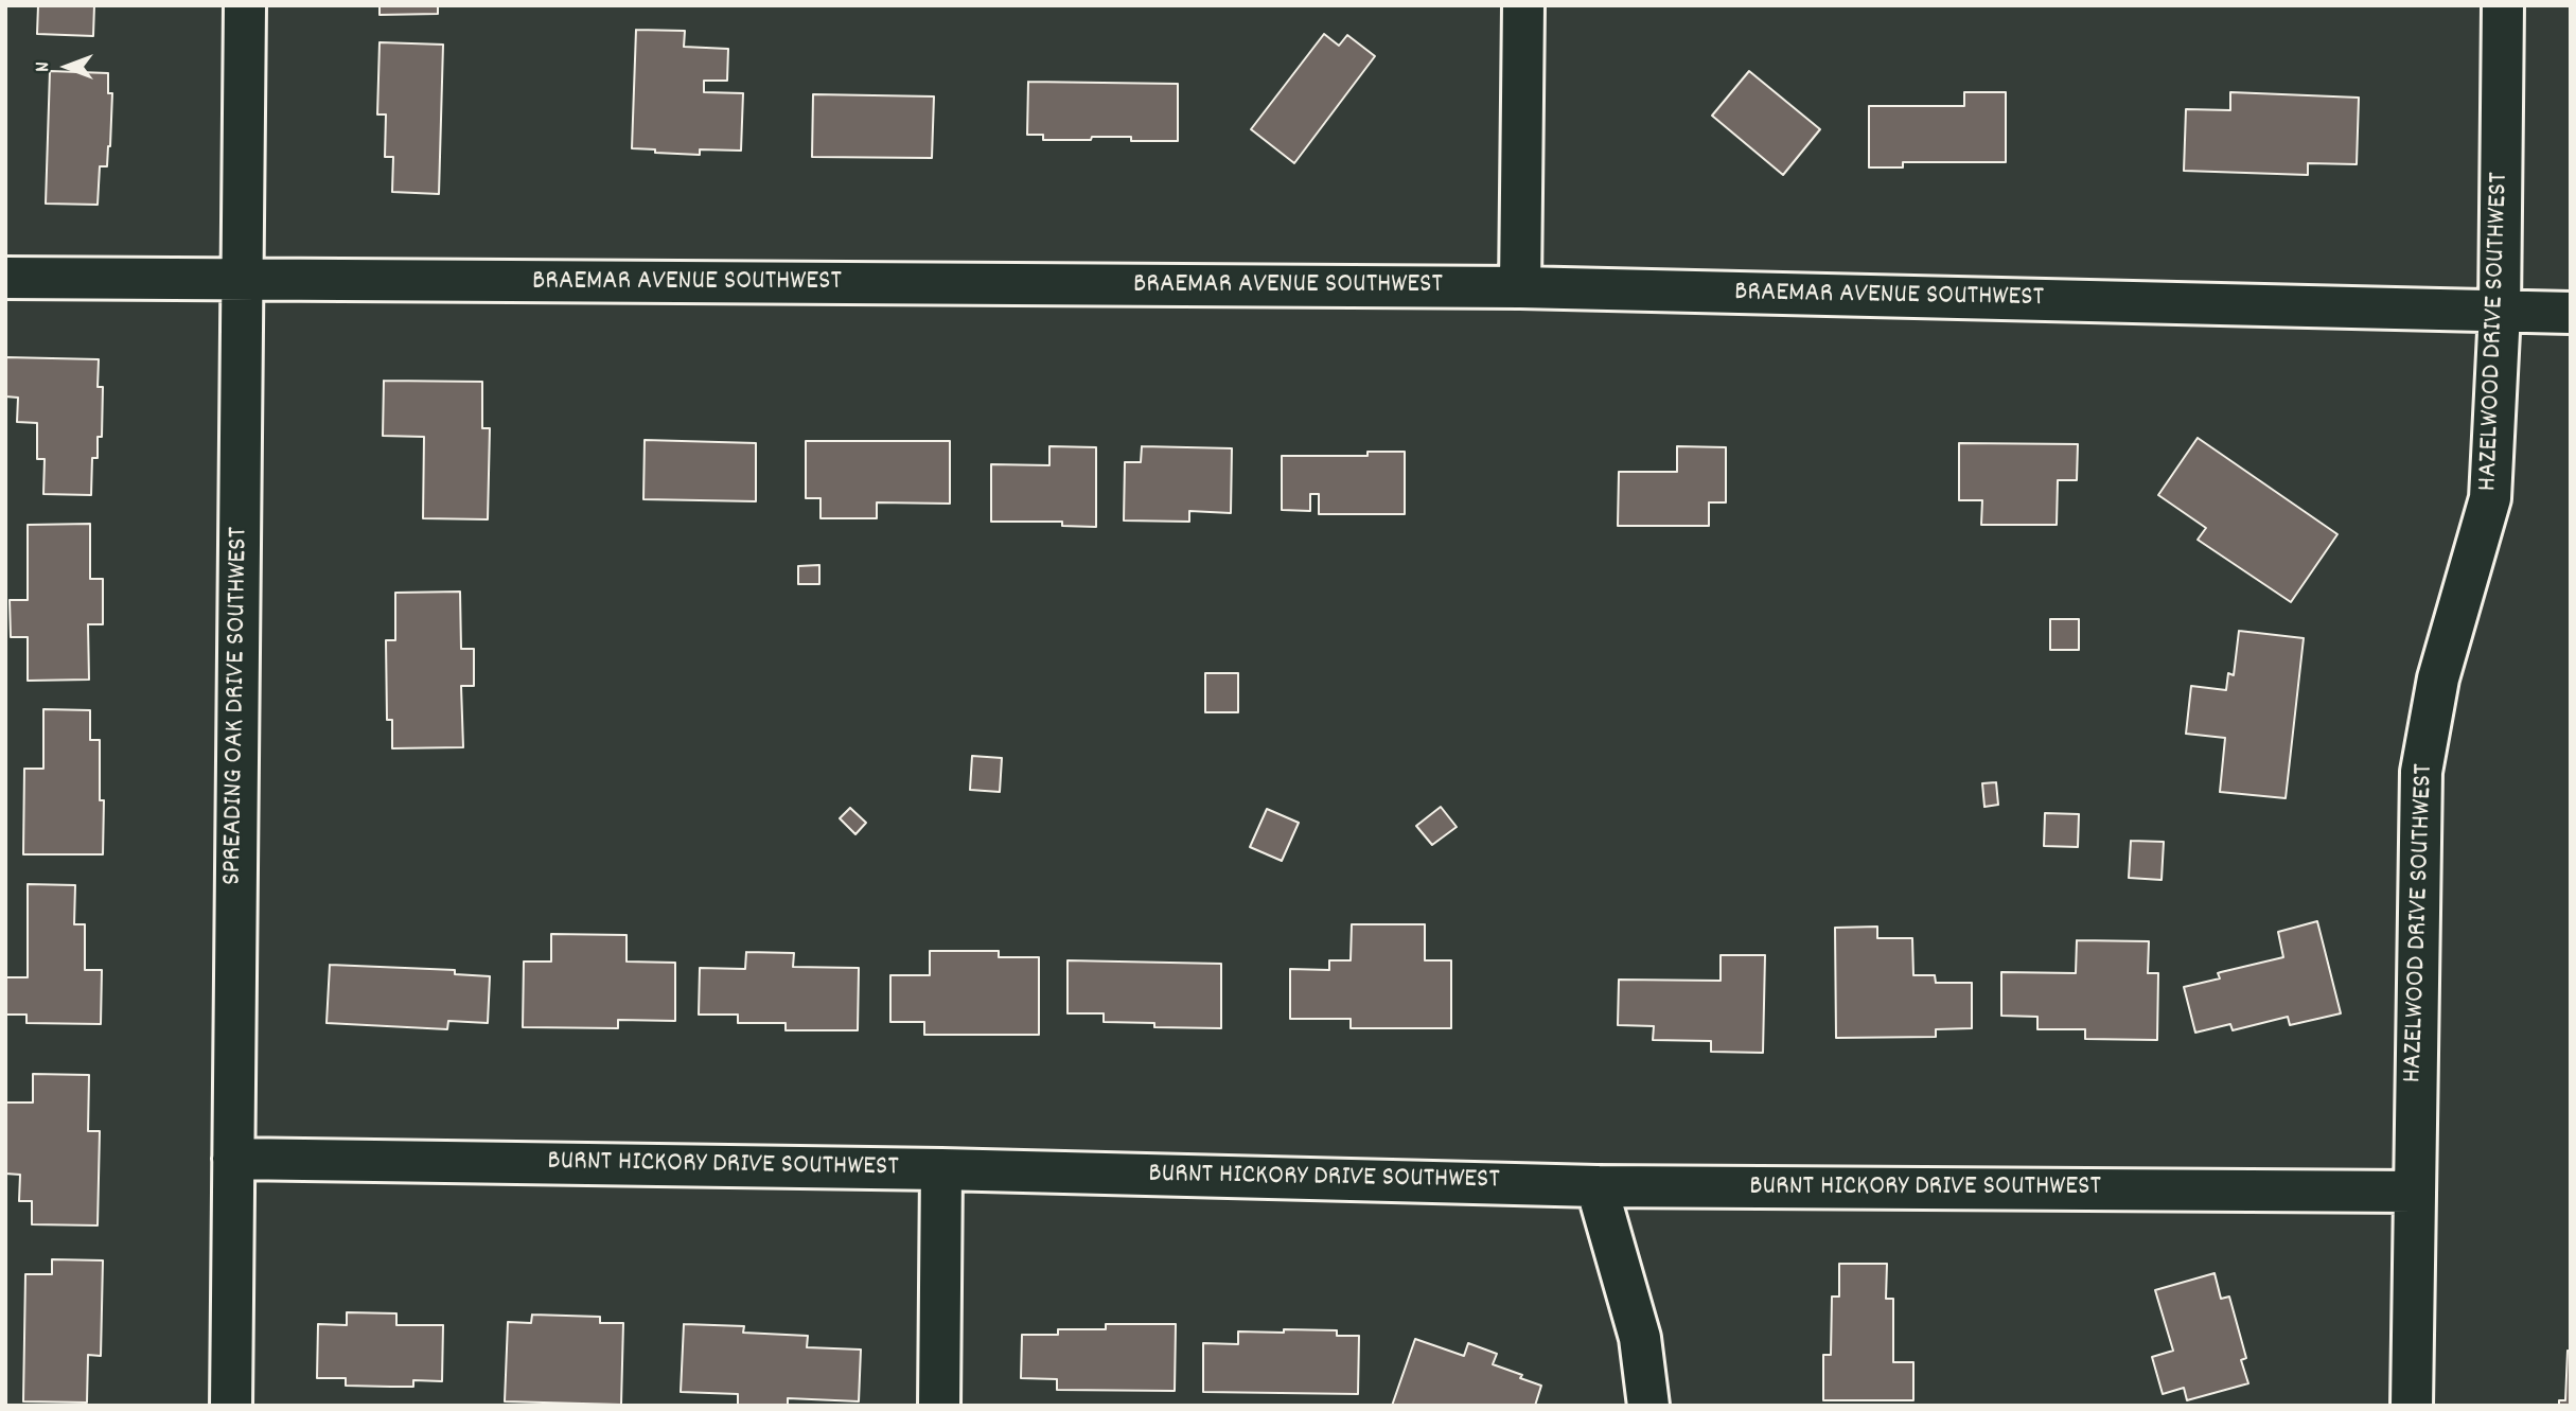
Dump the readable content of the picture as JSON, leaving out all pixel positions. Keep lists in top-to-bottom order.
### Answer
{
  "streets": {
    "street": [
      "BRAEMAR AVENUE SOUTHWEST",
      "HAZELWOOD DRIVE SOUTHWEST",
      "SPREADING OAK DRIVE SOUTHWEST",
      "BURNT HICKORY DRIVE SOUTHWEST"
    ]
  },
  "crossings": [
    ["BRAEMAR AVENUE SOUTHWEST", "HAZELWOOD DRIVE SOUTHWEST"],
    ["BRAEMAR AVENUE SOUTHWEST", "SPREADING OAK DRIVE SOUTHWEST"],
    ["HAZELWOOD DRIVE SOUTHWEST", "BURNT HICKORY DRIVE SOUTHWEST"],
    ["SPREADING OAK DRIVE SOUTHWEST", "BURNT HICKORY DRIVE SOUTHWEST"]
  ],
  "north": "left"
}
